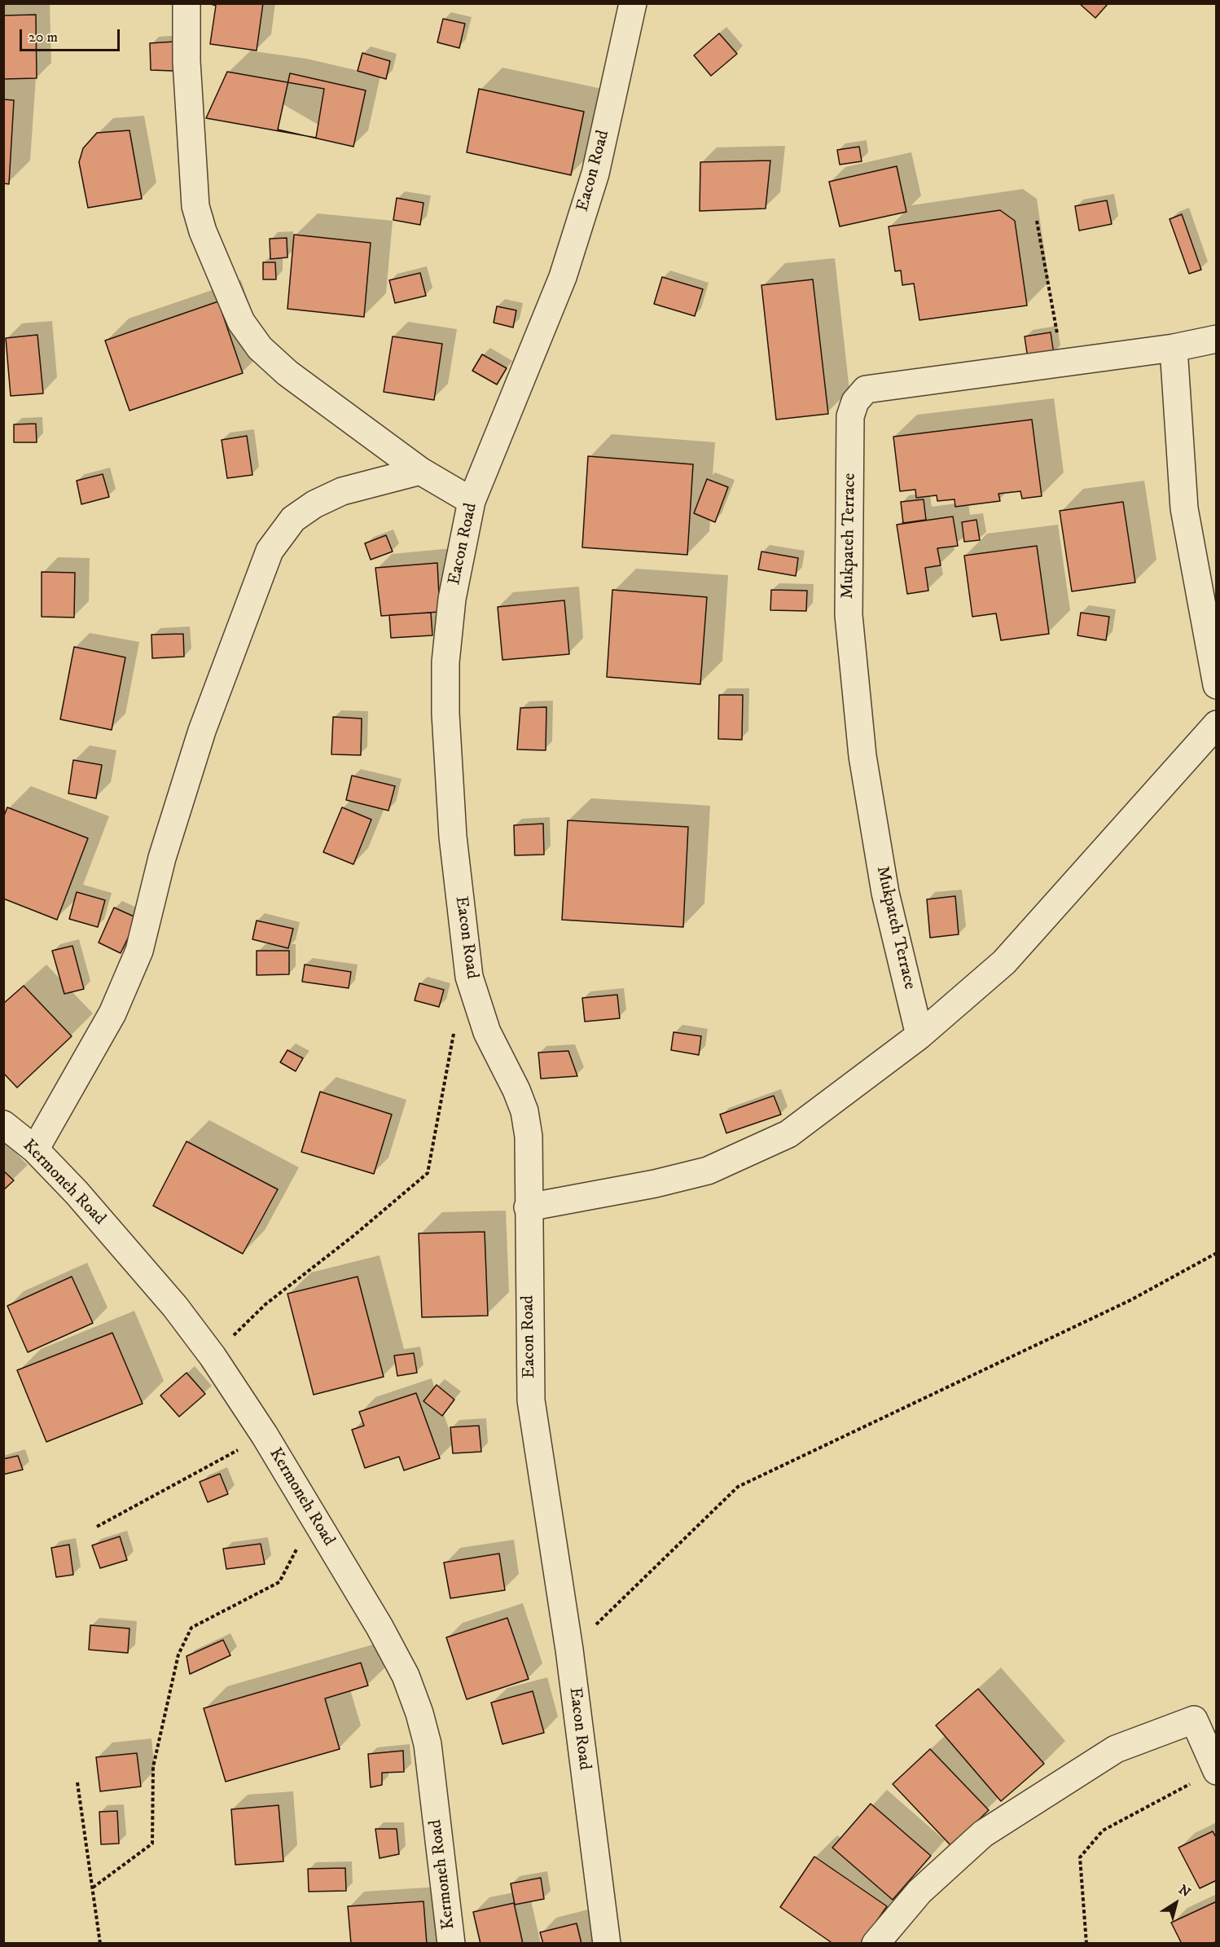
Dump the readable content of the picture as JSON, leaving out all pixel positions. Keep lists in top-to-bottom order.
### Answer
{
  "streets": {
    "street": ["Eacon Road", "Mukpateh Terrace", "Kermoneh Road"]
  },
  "scale_bar": "20 m",
  "north": "top right"
}
